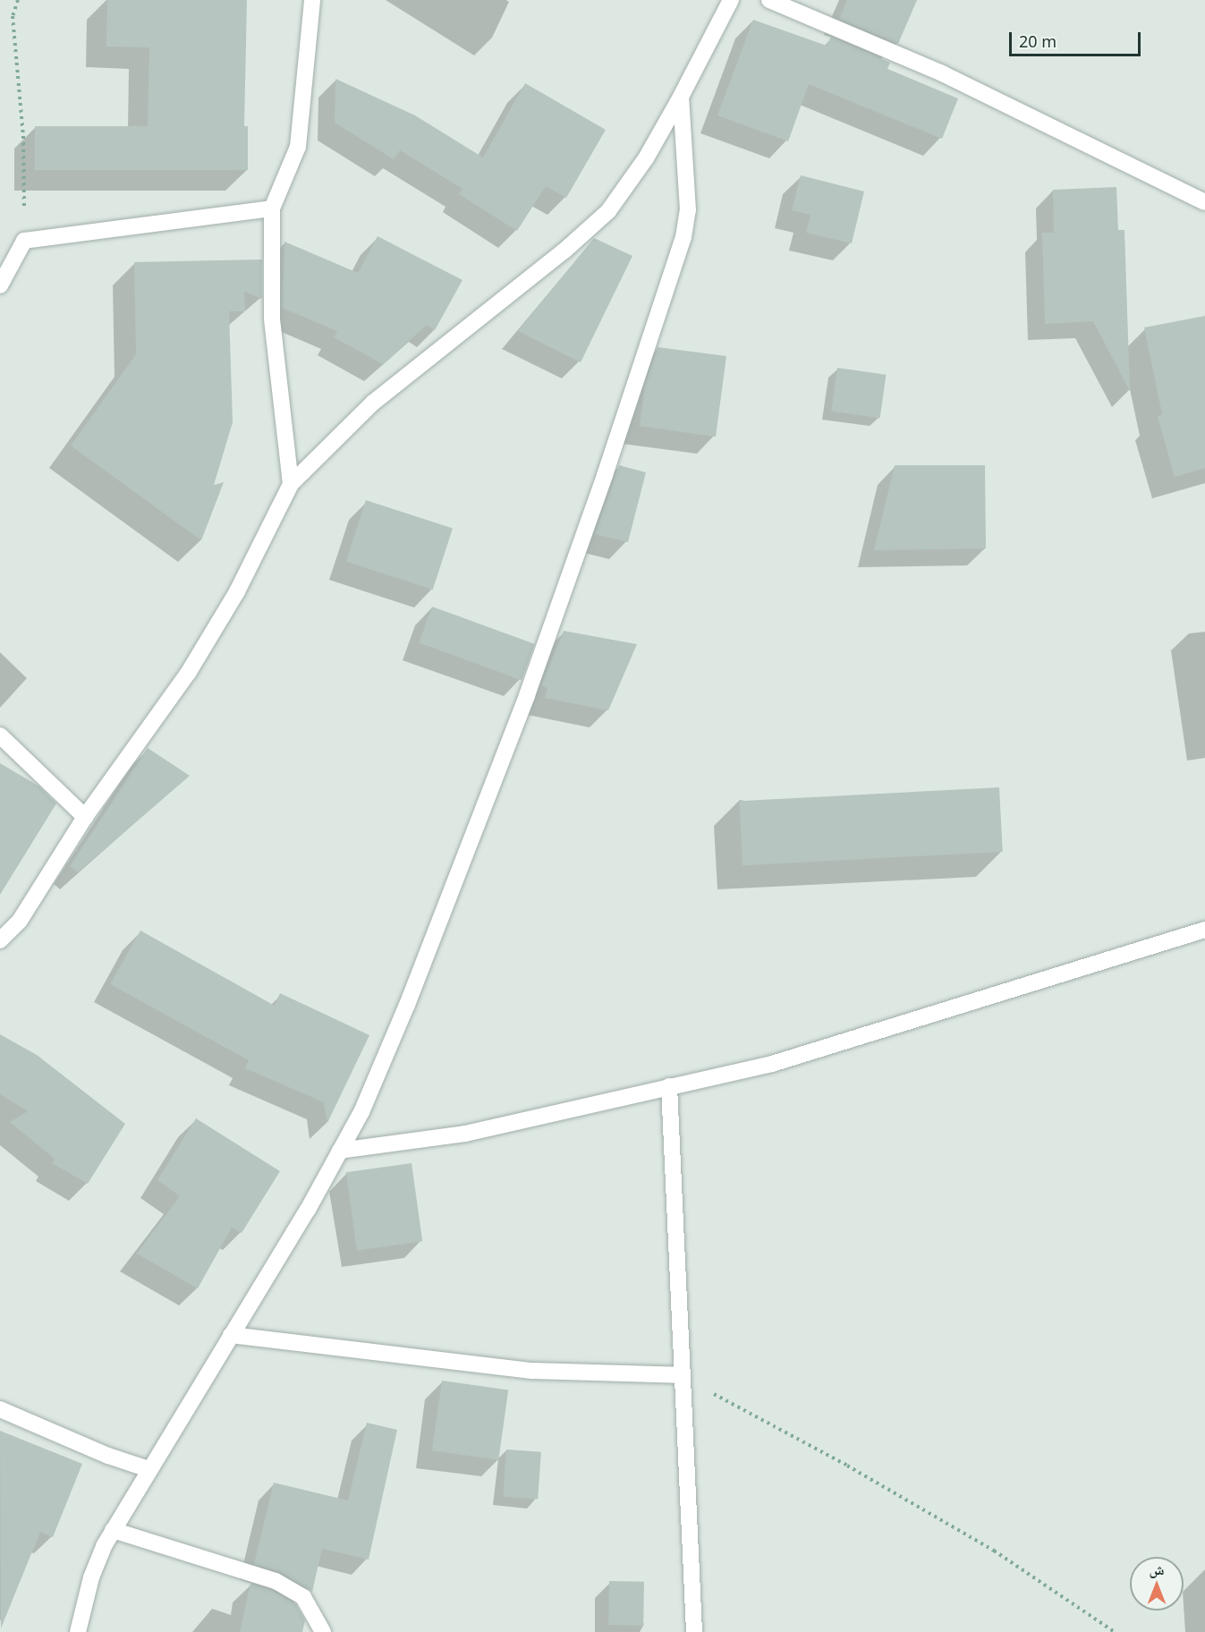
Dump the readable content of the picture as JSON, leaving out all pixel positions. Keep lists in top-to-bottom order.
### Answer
{
  "scale_bar": "20 m",
  "north": "top"
}
